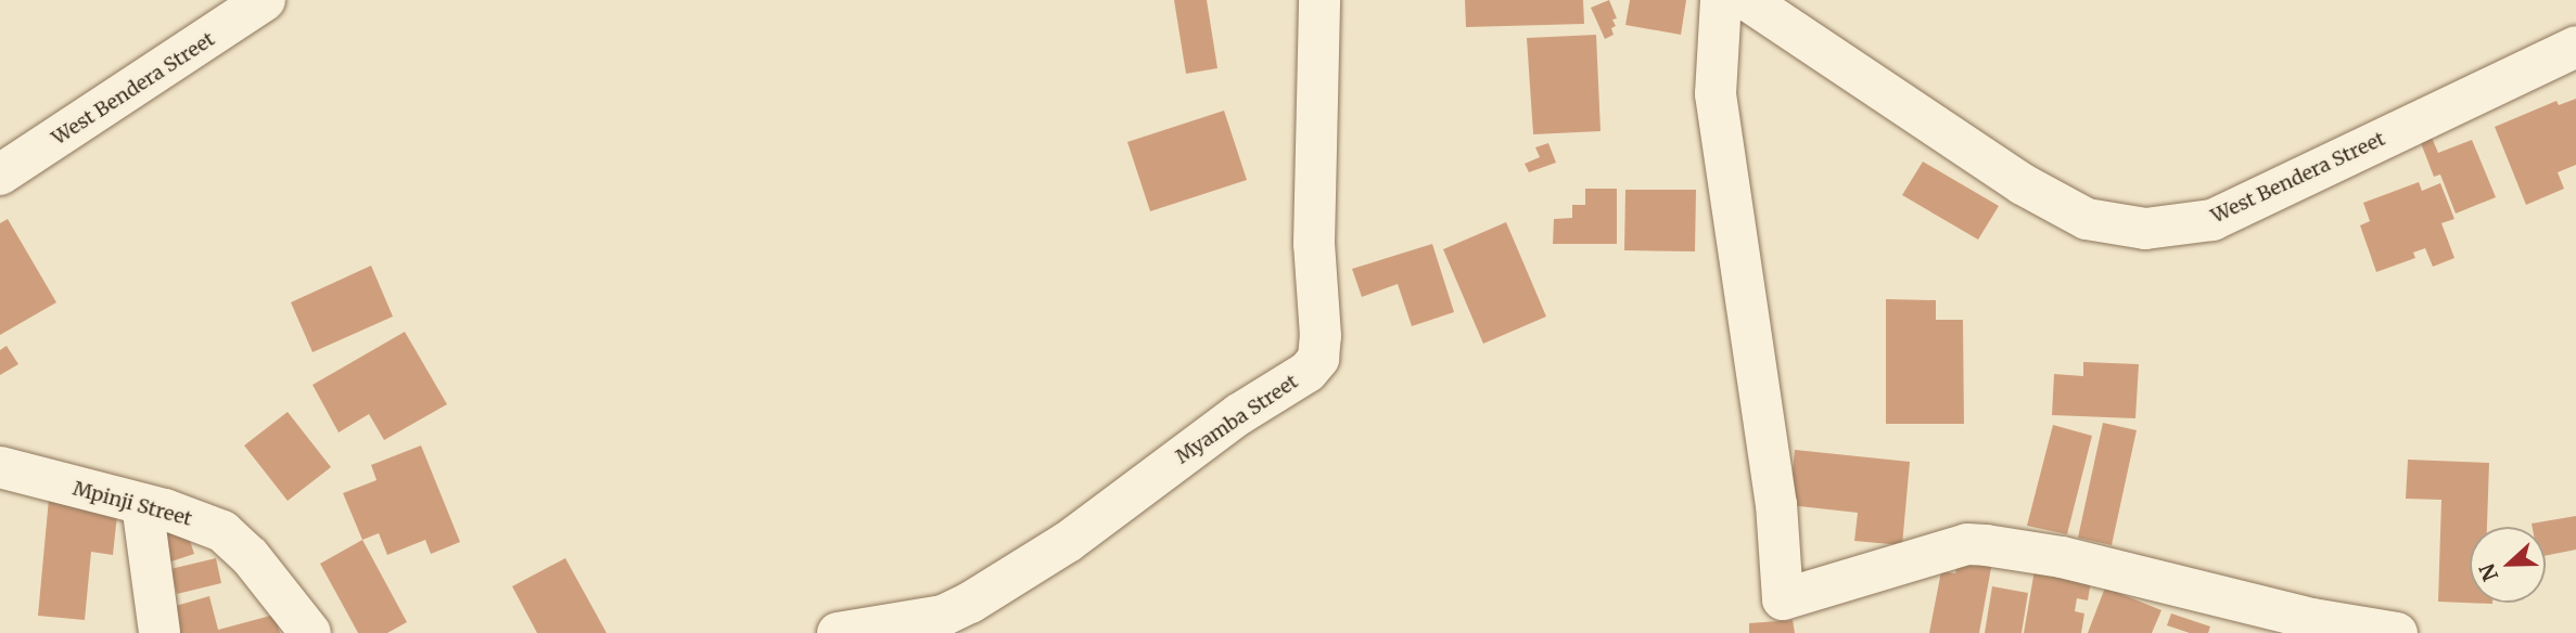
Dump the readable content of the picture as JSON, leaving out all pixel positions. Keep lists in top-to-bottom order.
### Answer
{
  "streets": {
    "street": ["West Bendera Street", "Myamba Street", "Mpinji Street"]
  },
  "north": "left"
}
